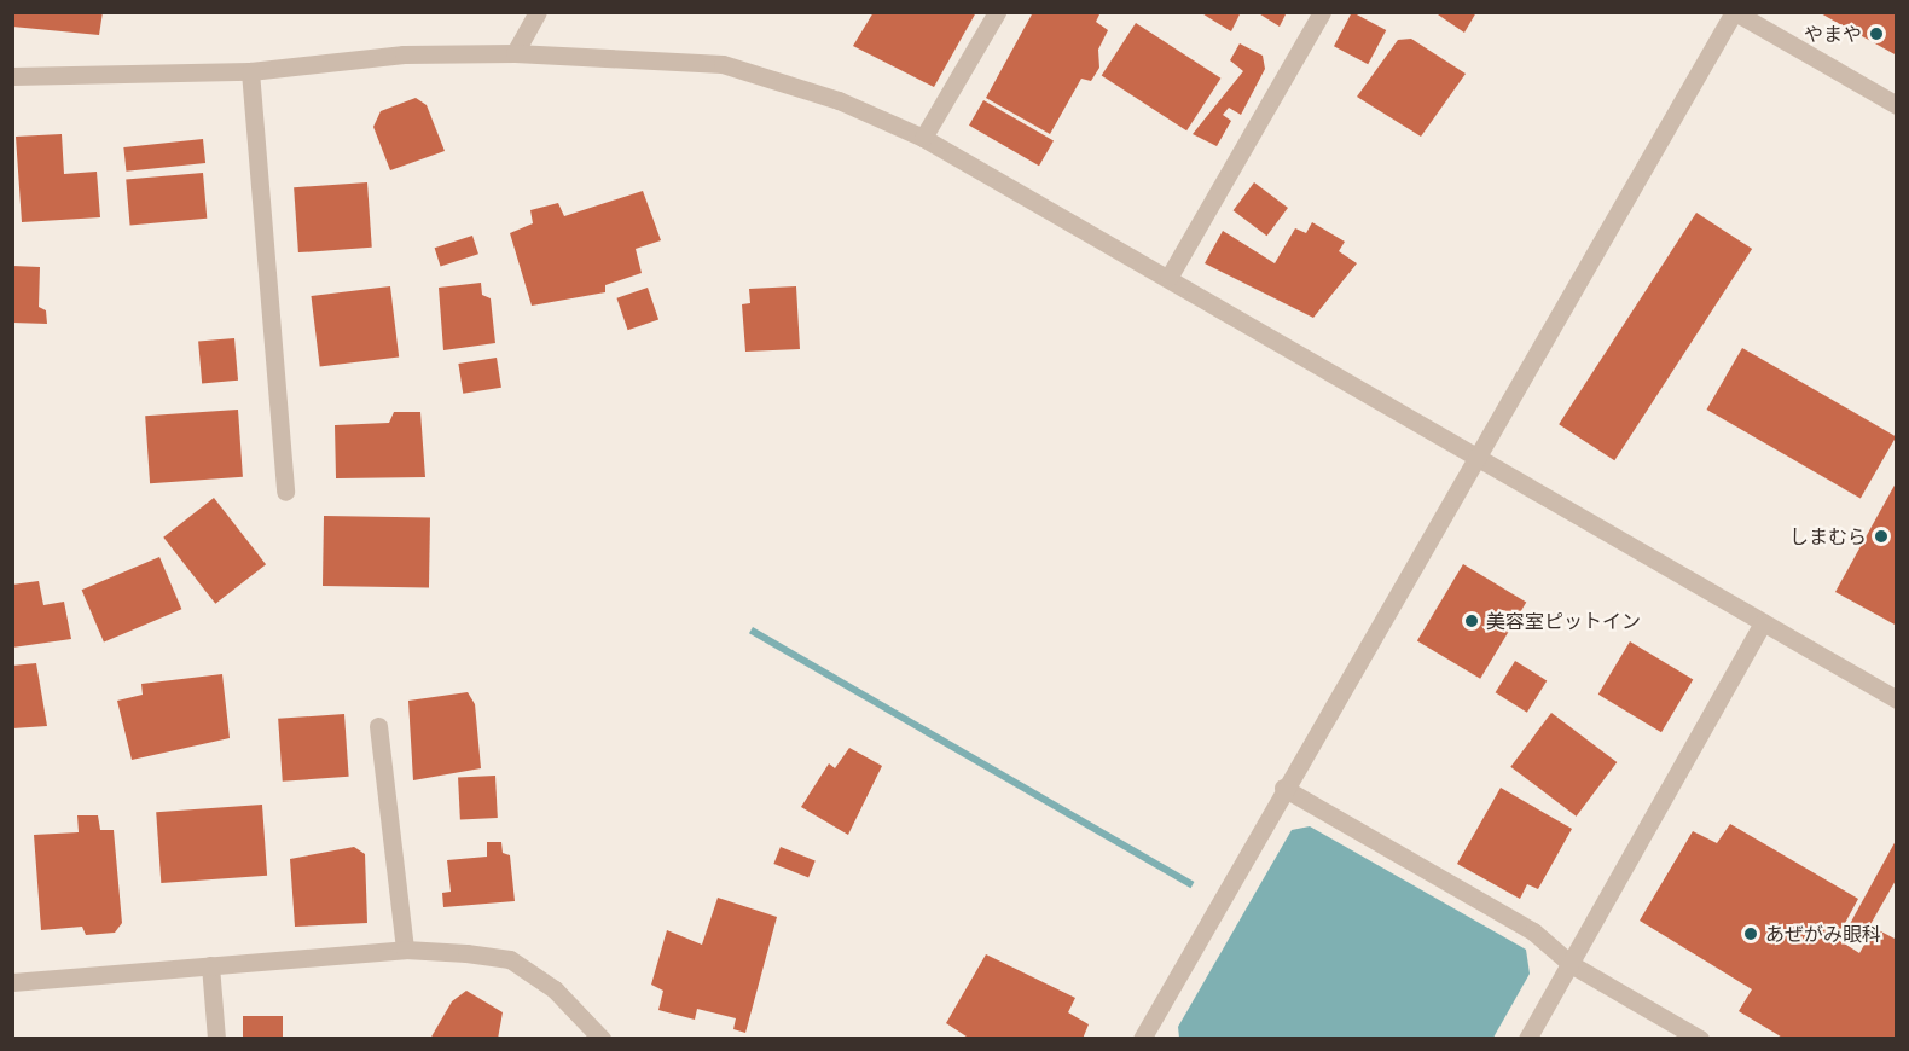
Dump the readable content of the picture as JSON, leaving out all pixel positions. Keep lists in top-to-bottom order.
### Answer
{
  "places": [
    "やまや",
    "しまむら",
    "美容室ピットイン",
    "あぜがみ眼科"
  ]
}
